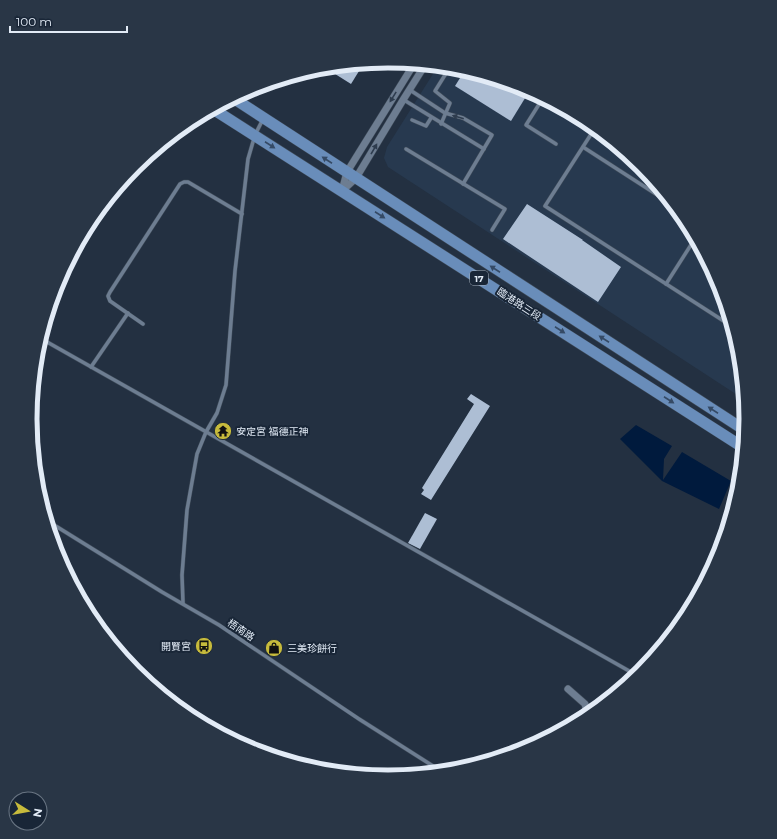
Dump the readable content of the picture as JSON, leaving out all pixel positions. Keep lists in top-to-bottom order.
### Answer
{
  "streets": {
    "main road": ["17", "臨港路三段"],
    "lane": ["梧南路"]
  },
  "places": {
    "temple": ["安定宮 福德正神"],
    "bus stop": ["開賢宮"],
    "shop": ["三美珍餅行"]
  },
  "scale_bar": "100 m",
  "north": "right"
}
